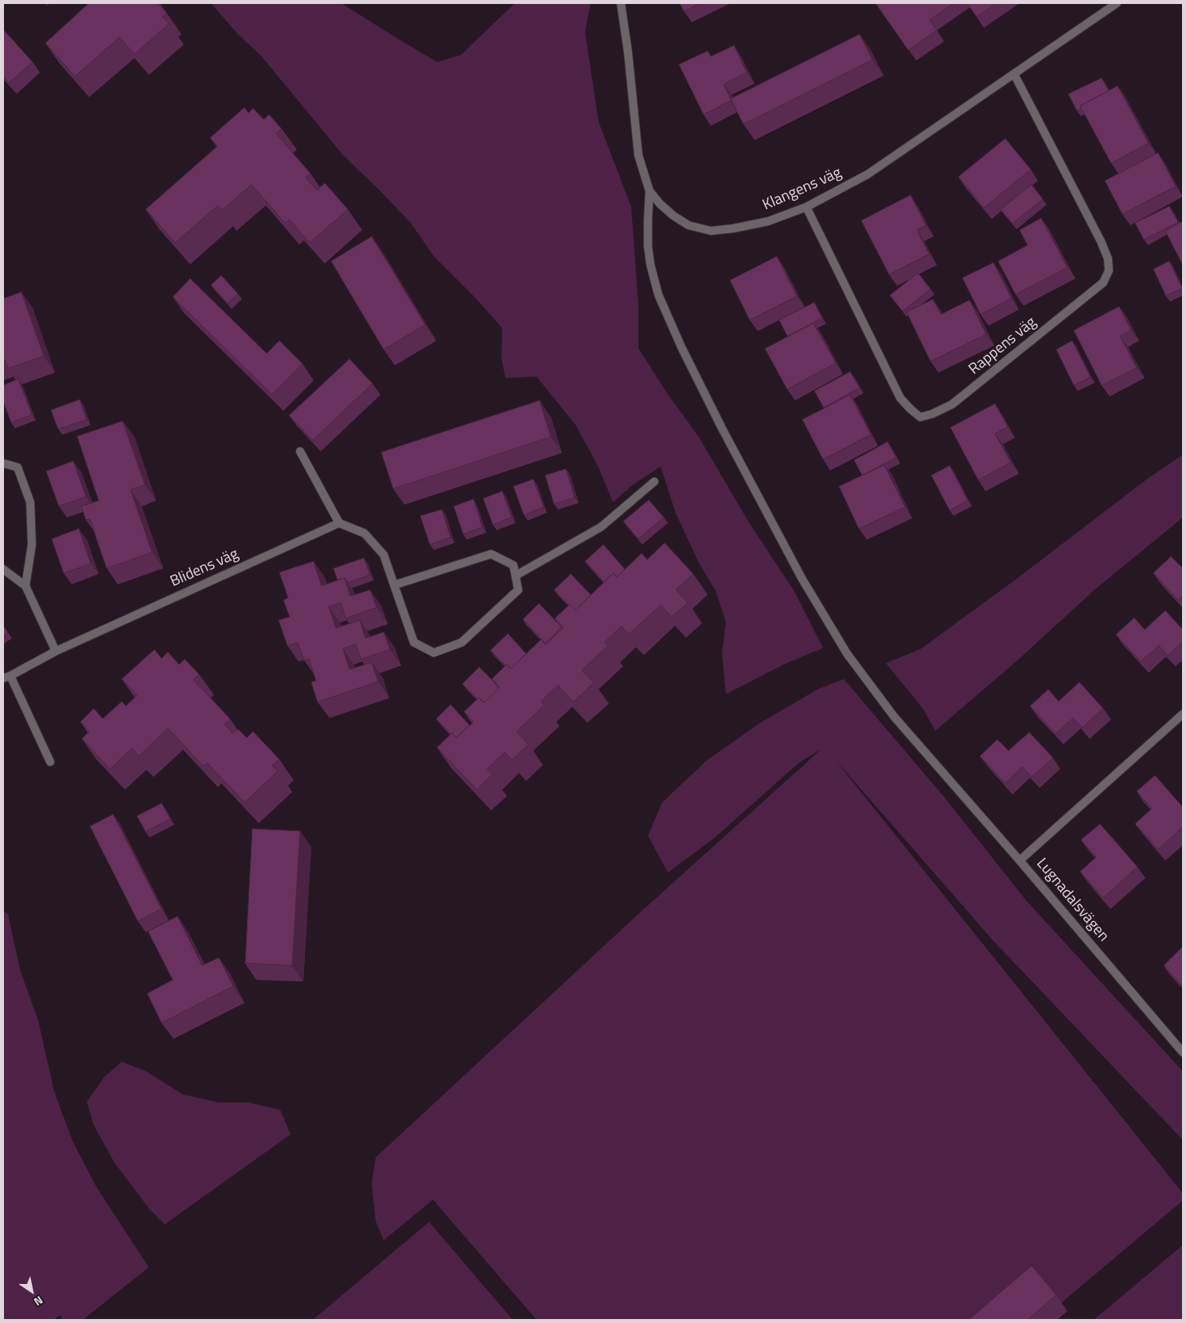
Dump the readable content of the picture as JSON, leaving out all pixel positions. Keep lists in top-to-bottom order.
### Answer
{
  "streets": {
    "street": [
      "Klangens väg",
      "Rappens väg",
      "Blidens väg",
      "Lugnadalsvägen"
    ]
  },
  "crossings": [
    ["Klangens väg", "Rappens väg"]
  ],
  "north": "bottom right"
}
